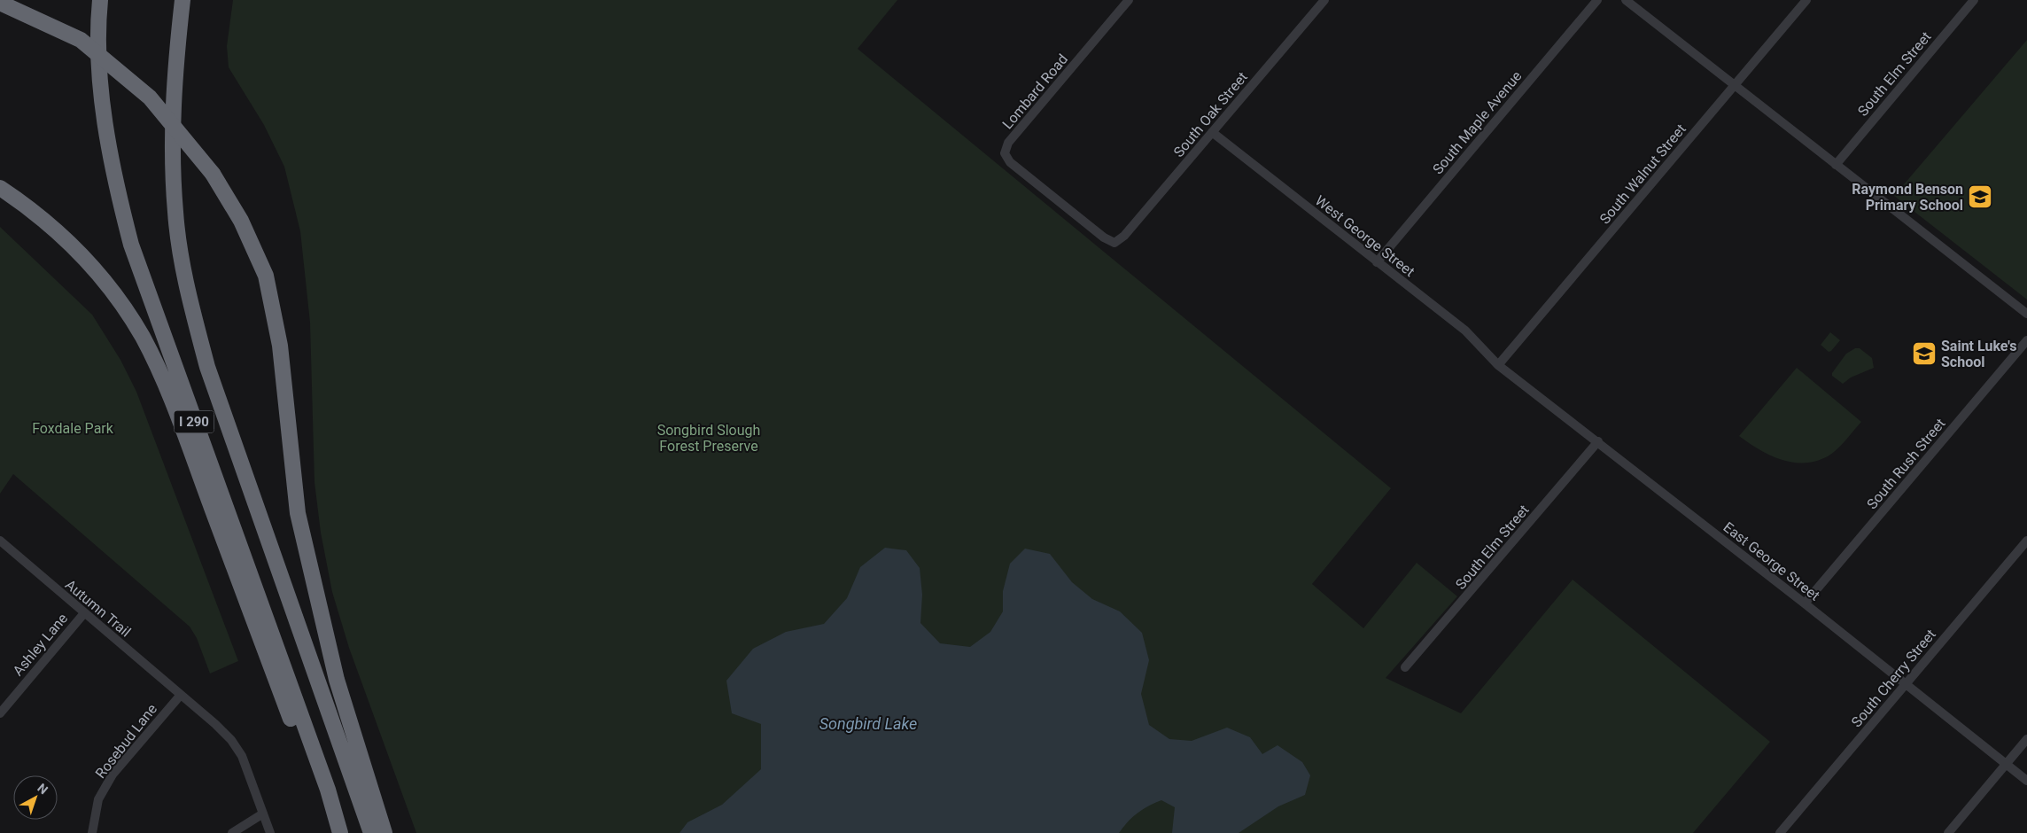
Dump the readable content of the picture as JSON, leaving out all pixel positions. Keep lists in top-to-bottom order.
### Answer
{
  "streets": {
    "highway": ["I 290"],
    "street": [
      "South Elm Street",
      "Lombard Road",
      "South Oak Street",
      "South Maple Avenue",
      "South Walnut Street",
      "West George Street",
      "South Rush Street",
      "East George Street",
      "Autumn Trail",
      "Ashley Lane",
      "South Cherry Street",
      "Rosebud Lane"
    ]
  },
  "crossings": [
    ["South Elm Street", "East George Street"],
    ["Lombard Road", "South Oak Street"],
    ["South Oak Street", "West George Street"],
    ["South Maple Avenue", "West George Street"],
    ["South Walnut Street", "West George Street"],
    ["South Walnut Street", "East George Street"],
    ["West George Street", "East George Street"],
    ["South Rush Street", "East George Street"],
    ["East George Street", "South Cherry Street"],
    ["Autumn Trail", "Ashley Lane"],
    ["Autumn Trail", "Rosebud Lane"]
  ],
  "water": ["Songbird Lake"],
  "parks": ["Foxdale Park", "Songbird Slough Forest Preserve"],
  "places": {
    "school or university": ["Raymond Benson Primary School", "Saint Luke's School"]
  },
  "north": "top right"
}
